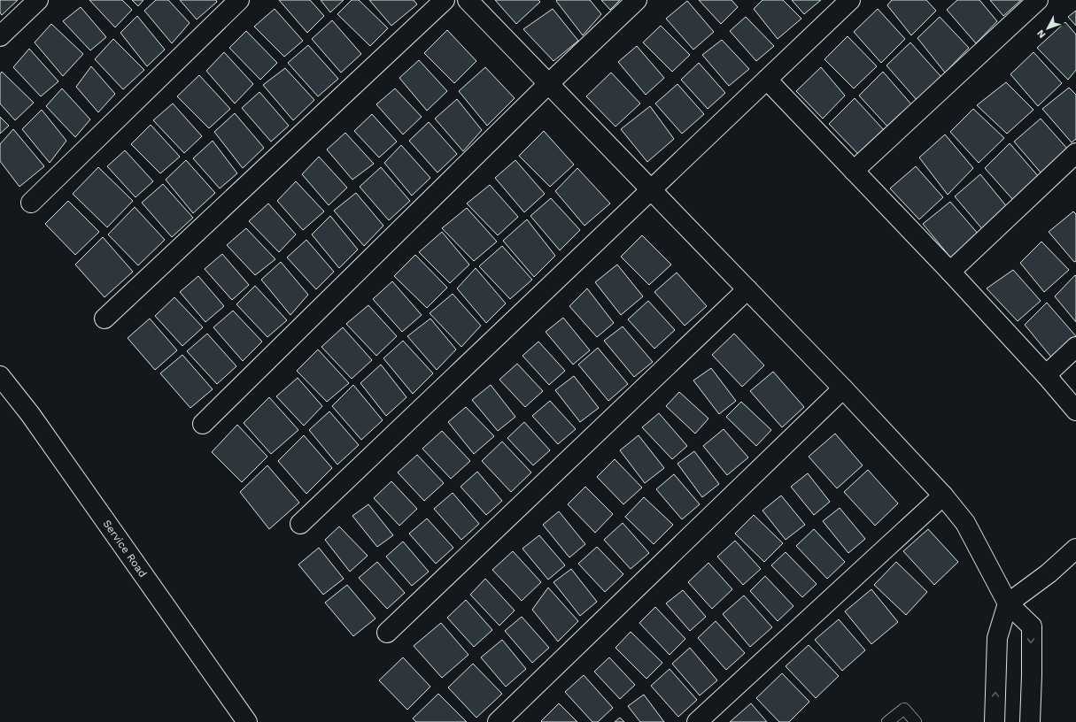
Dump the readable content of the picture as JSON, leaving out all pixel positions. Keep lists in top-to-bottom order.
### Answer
{
  "streets": {
    "street": ["Service Road"]
  },
  "north": "bottom left"
}
